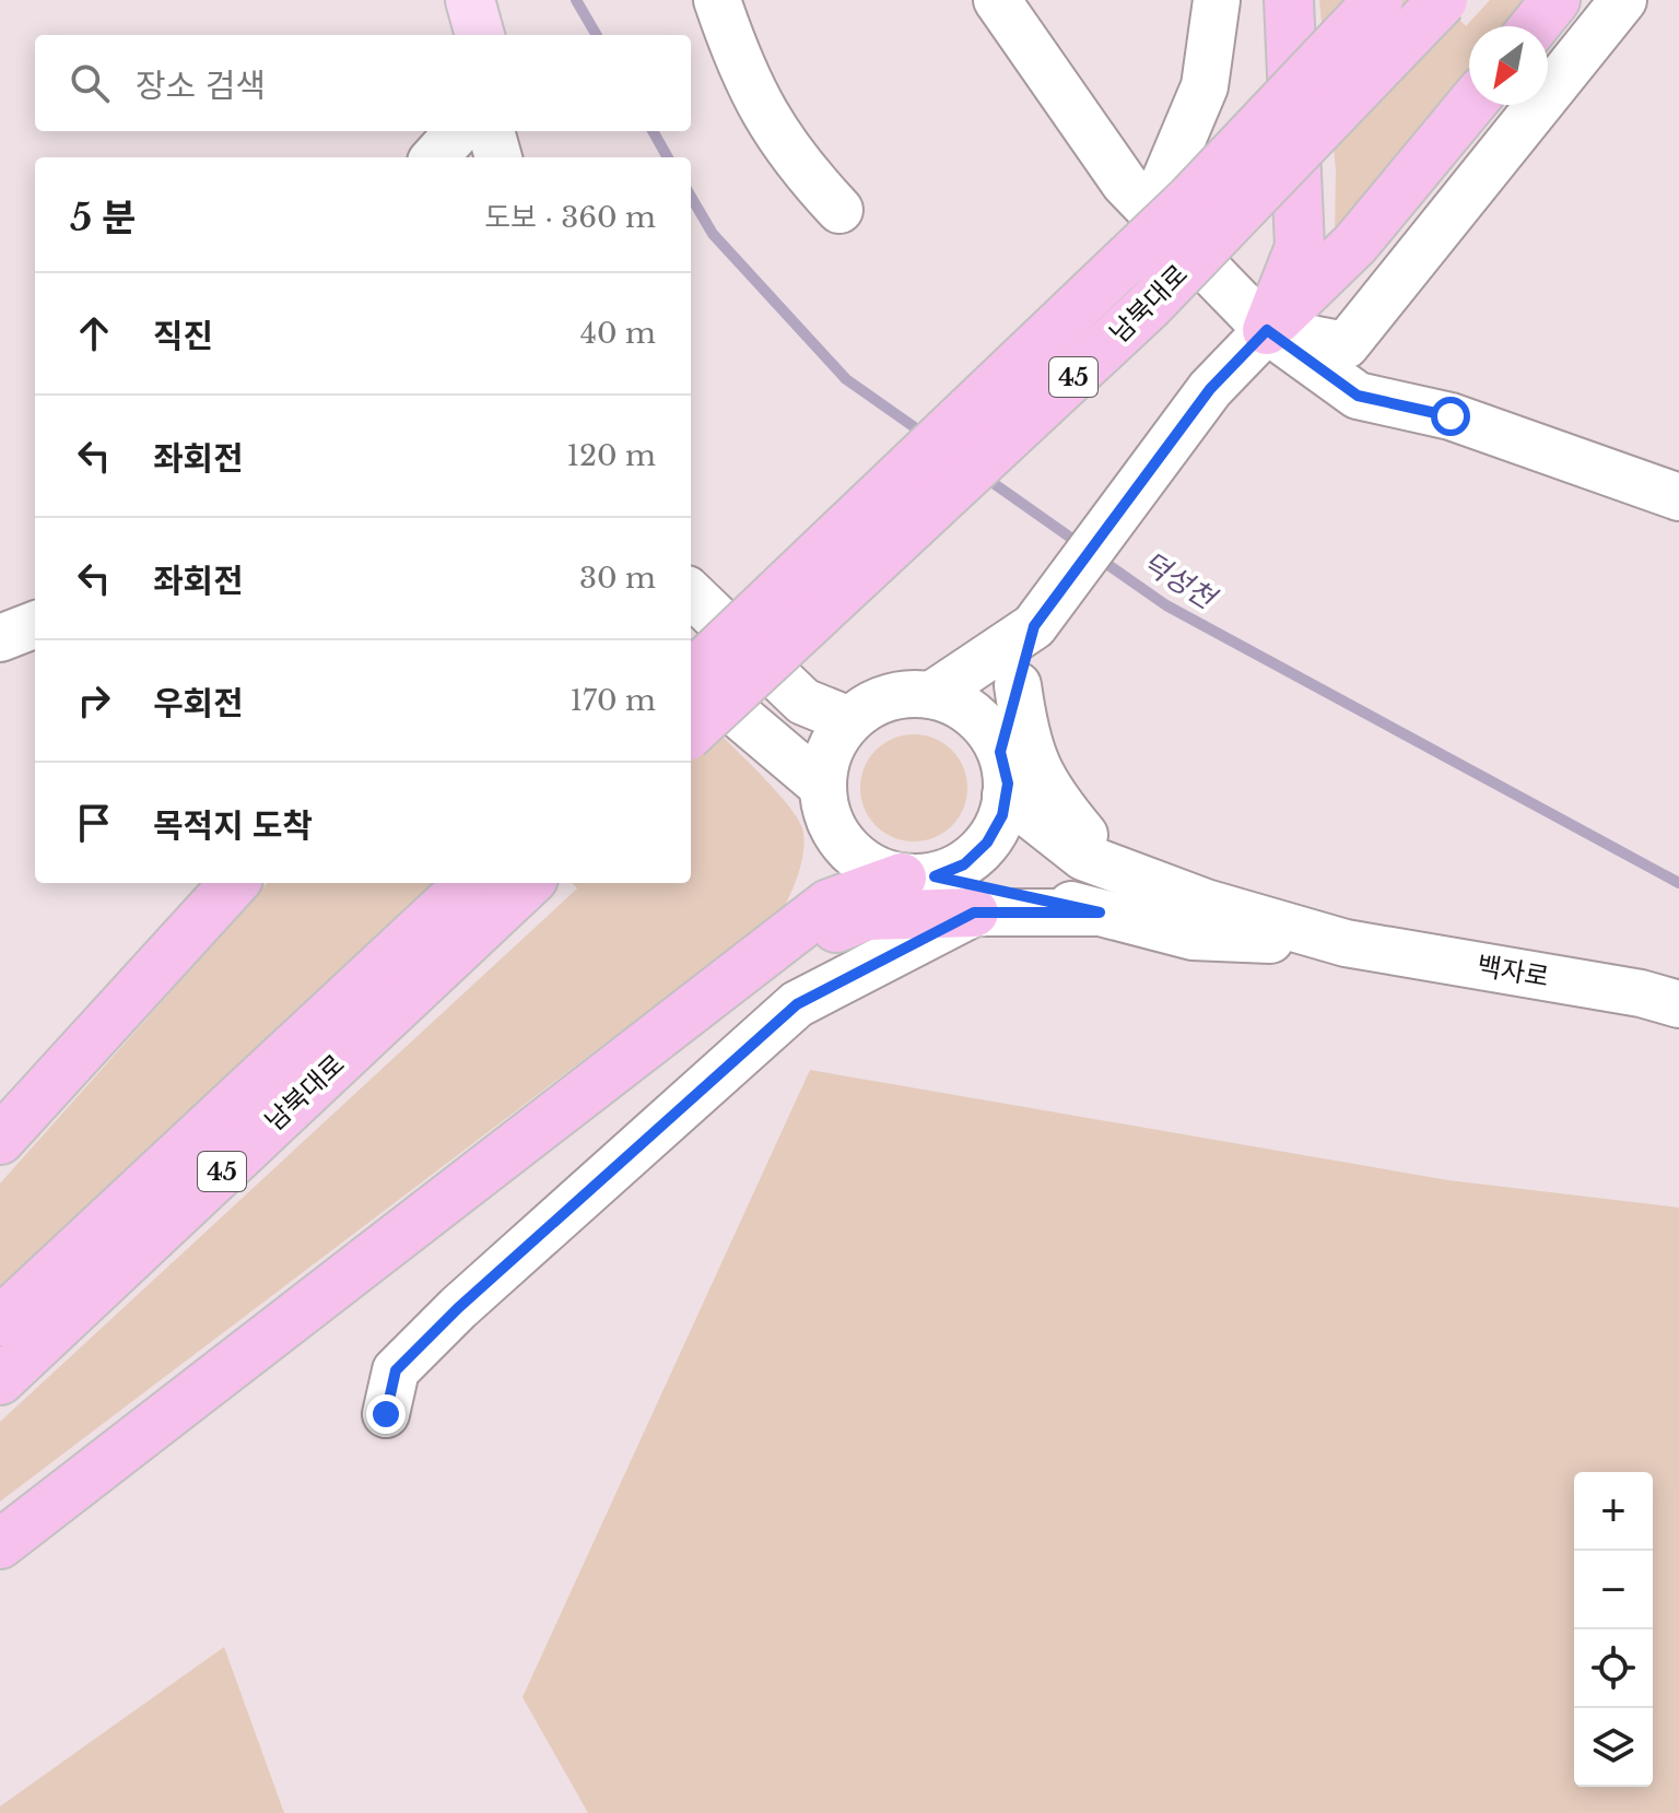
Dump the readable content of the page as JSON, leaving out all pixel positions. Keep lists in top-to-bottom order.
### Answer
{
  "streets": {
    "highway": ["남북대로", "45"],
    "street": ["백자로"]
  },
  "water": ["덕성천"],
  "north": "bottom left",
  "page": {
    "search": "장소 검색",
    "heading": ["5 분", "도보 · 360 m"],
    "list": [
      ["직진", "40 m"],
      ["좌회전", "120 m"],
      ["좌회전", "30 m"],
      ["우회전", "170 m"],
      "목적지 도착"
    ],
    "map_buttons": ["+", "−"]
  }
}
